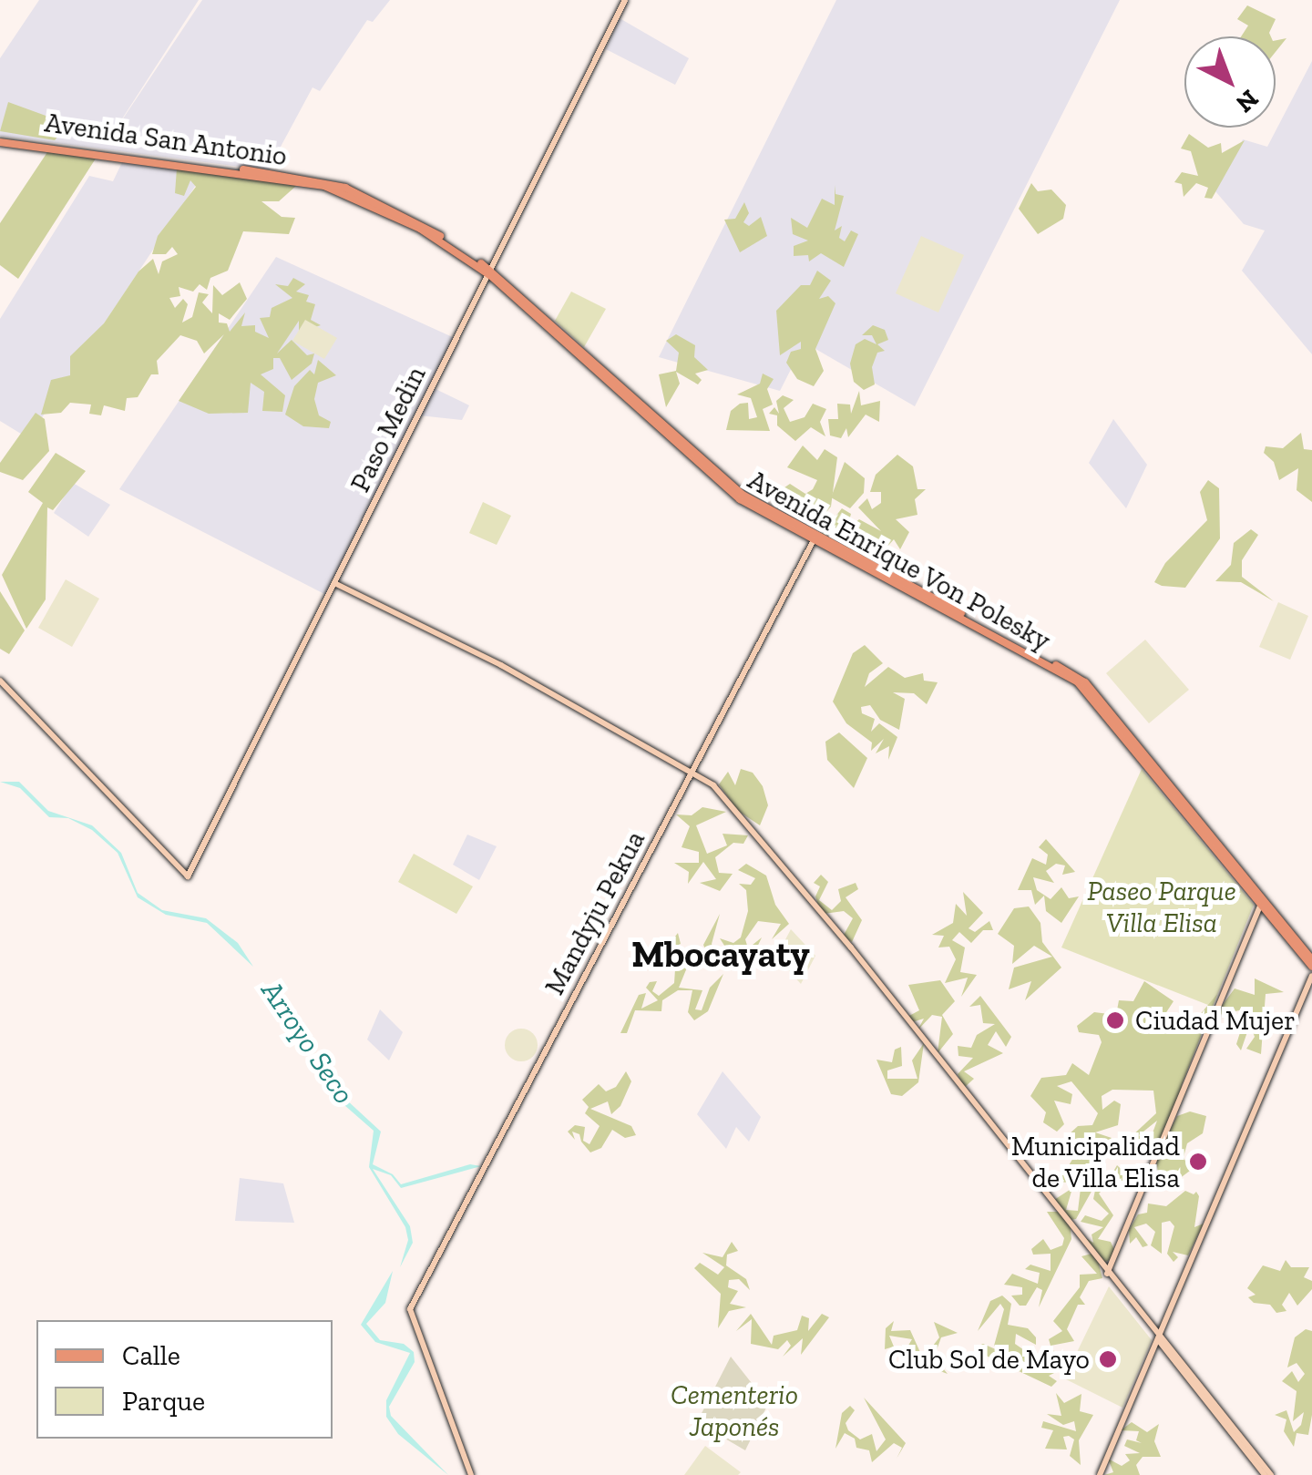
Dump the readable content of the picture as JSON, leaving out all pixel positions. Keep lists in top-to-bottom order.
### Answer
{
  "streets": {
    "main road": ["Avenida San Antonio", "Avenida Enrique Von Polesky"],
    "street": ["Paso Medin", "Mandyju Pekua"]
  },
  "crossings": [
    ["Avenida San Antonio", "Avenida Enrique Von Polesky"],
    ["Paso Medin", "Avenida Enrique Von Polesky"],
    ["Avenida Enrique Von Polesky", "Mandyju Pekua"]
  ],
  "districts": ["Mbocayaty"],
  "water": ["Arroyo Seco"],
  "parks": ["Paseo Parque Villa Elisa", "Cementerio Japonés"],
  "places": ["Ciudad Mujer", "Municipalidad de Villa Elisa", "Club Sol de Mayo"],
  "legend": ["Calle", "Parque"],
  "north": "bottom right"
}
